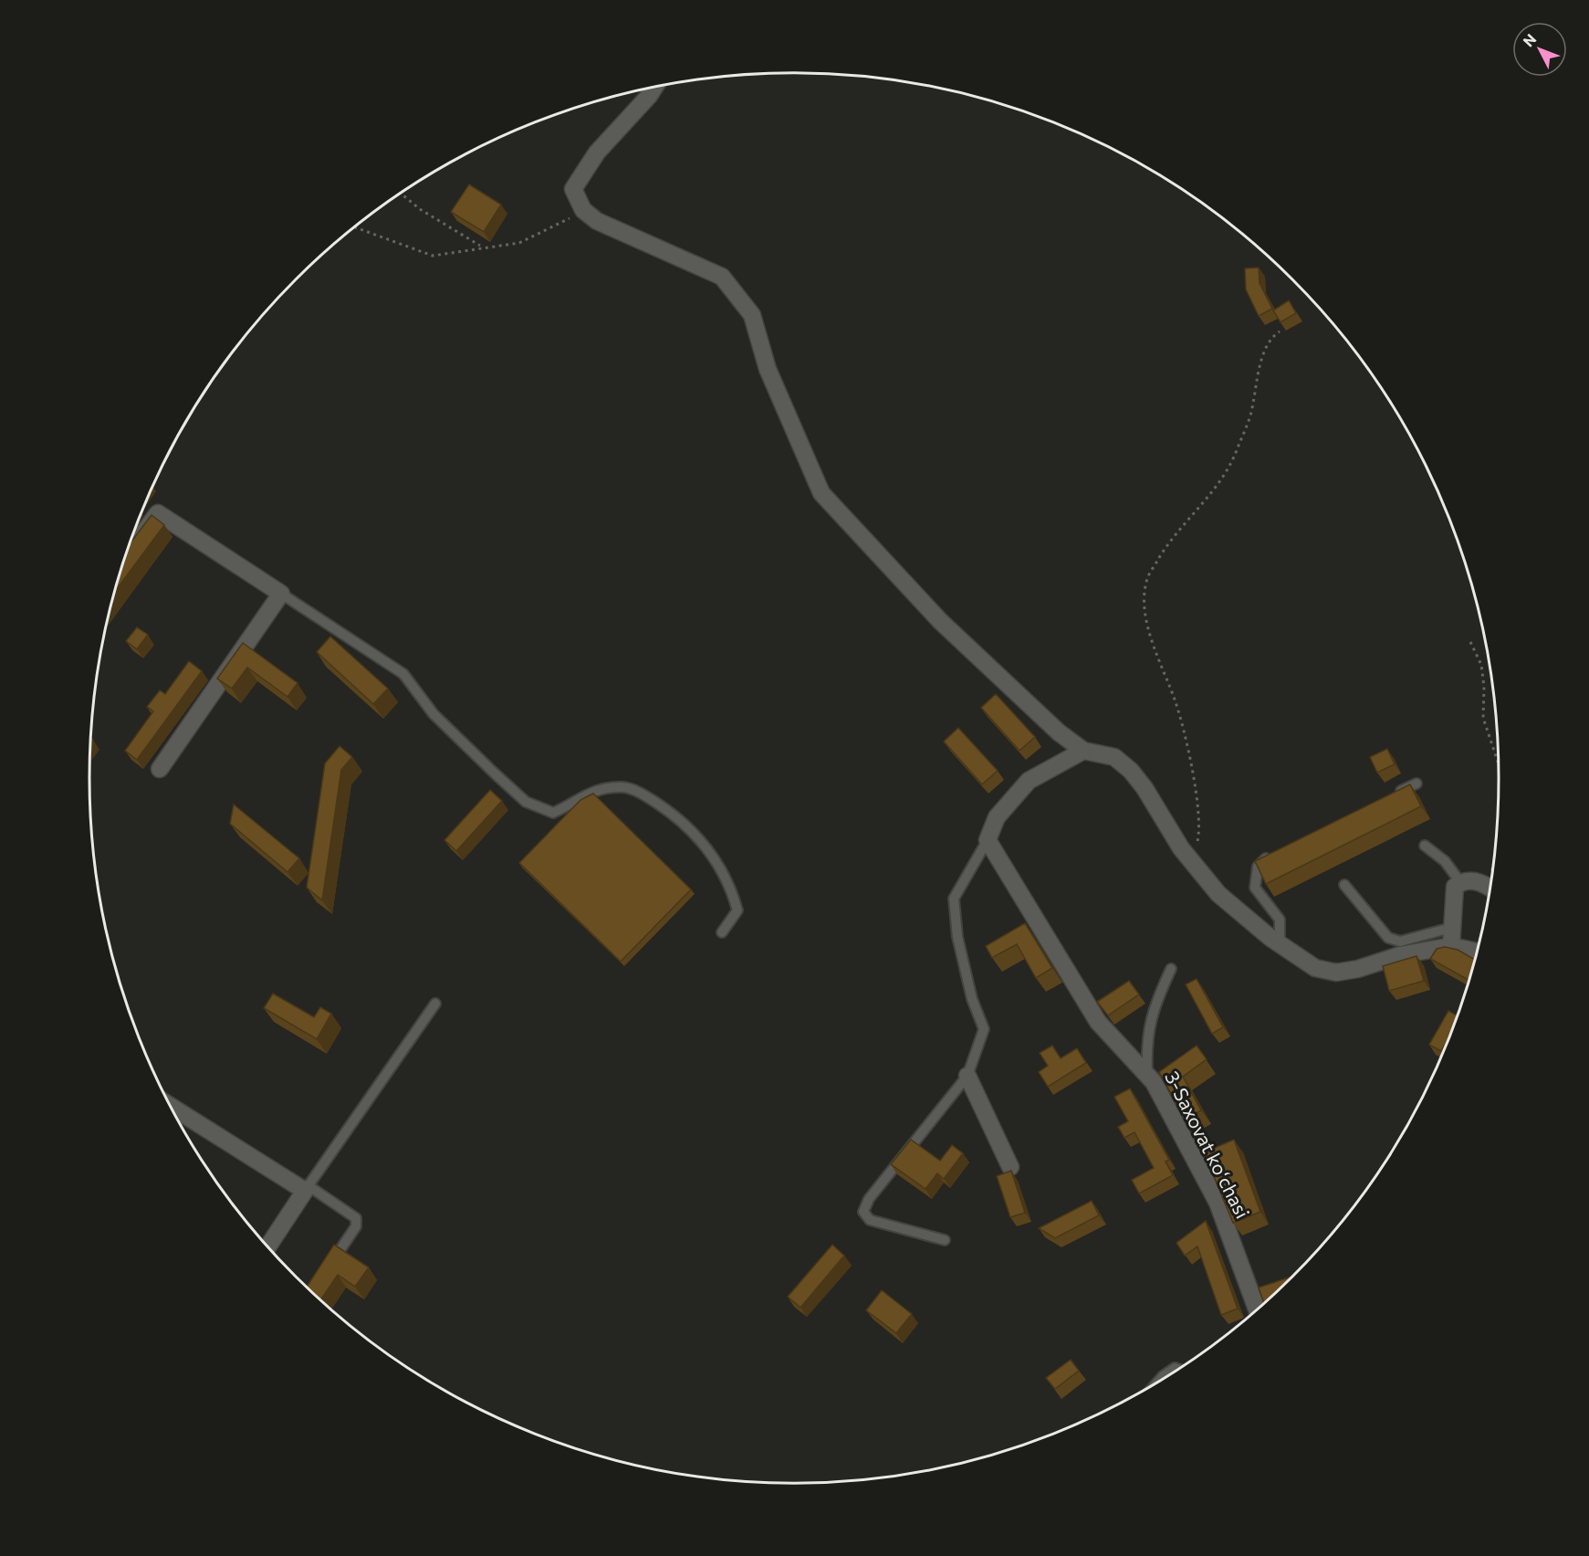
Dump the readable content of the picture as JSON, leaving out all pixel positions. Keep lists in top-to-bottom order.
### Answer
{
  "streets": {
    "street": ["3-Saxovat koʻchasi"]
  },
  "north": "top left"
}
